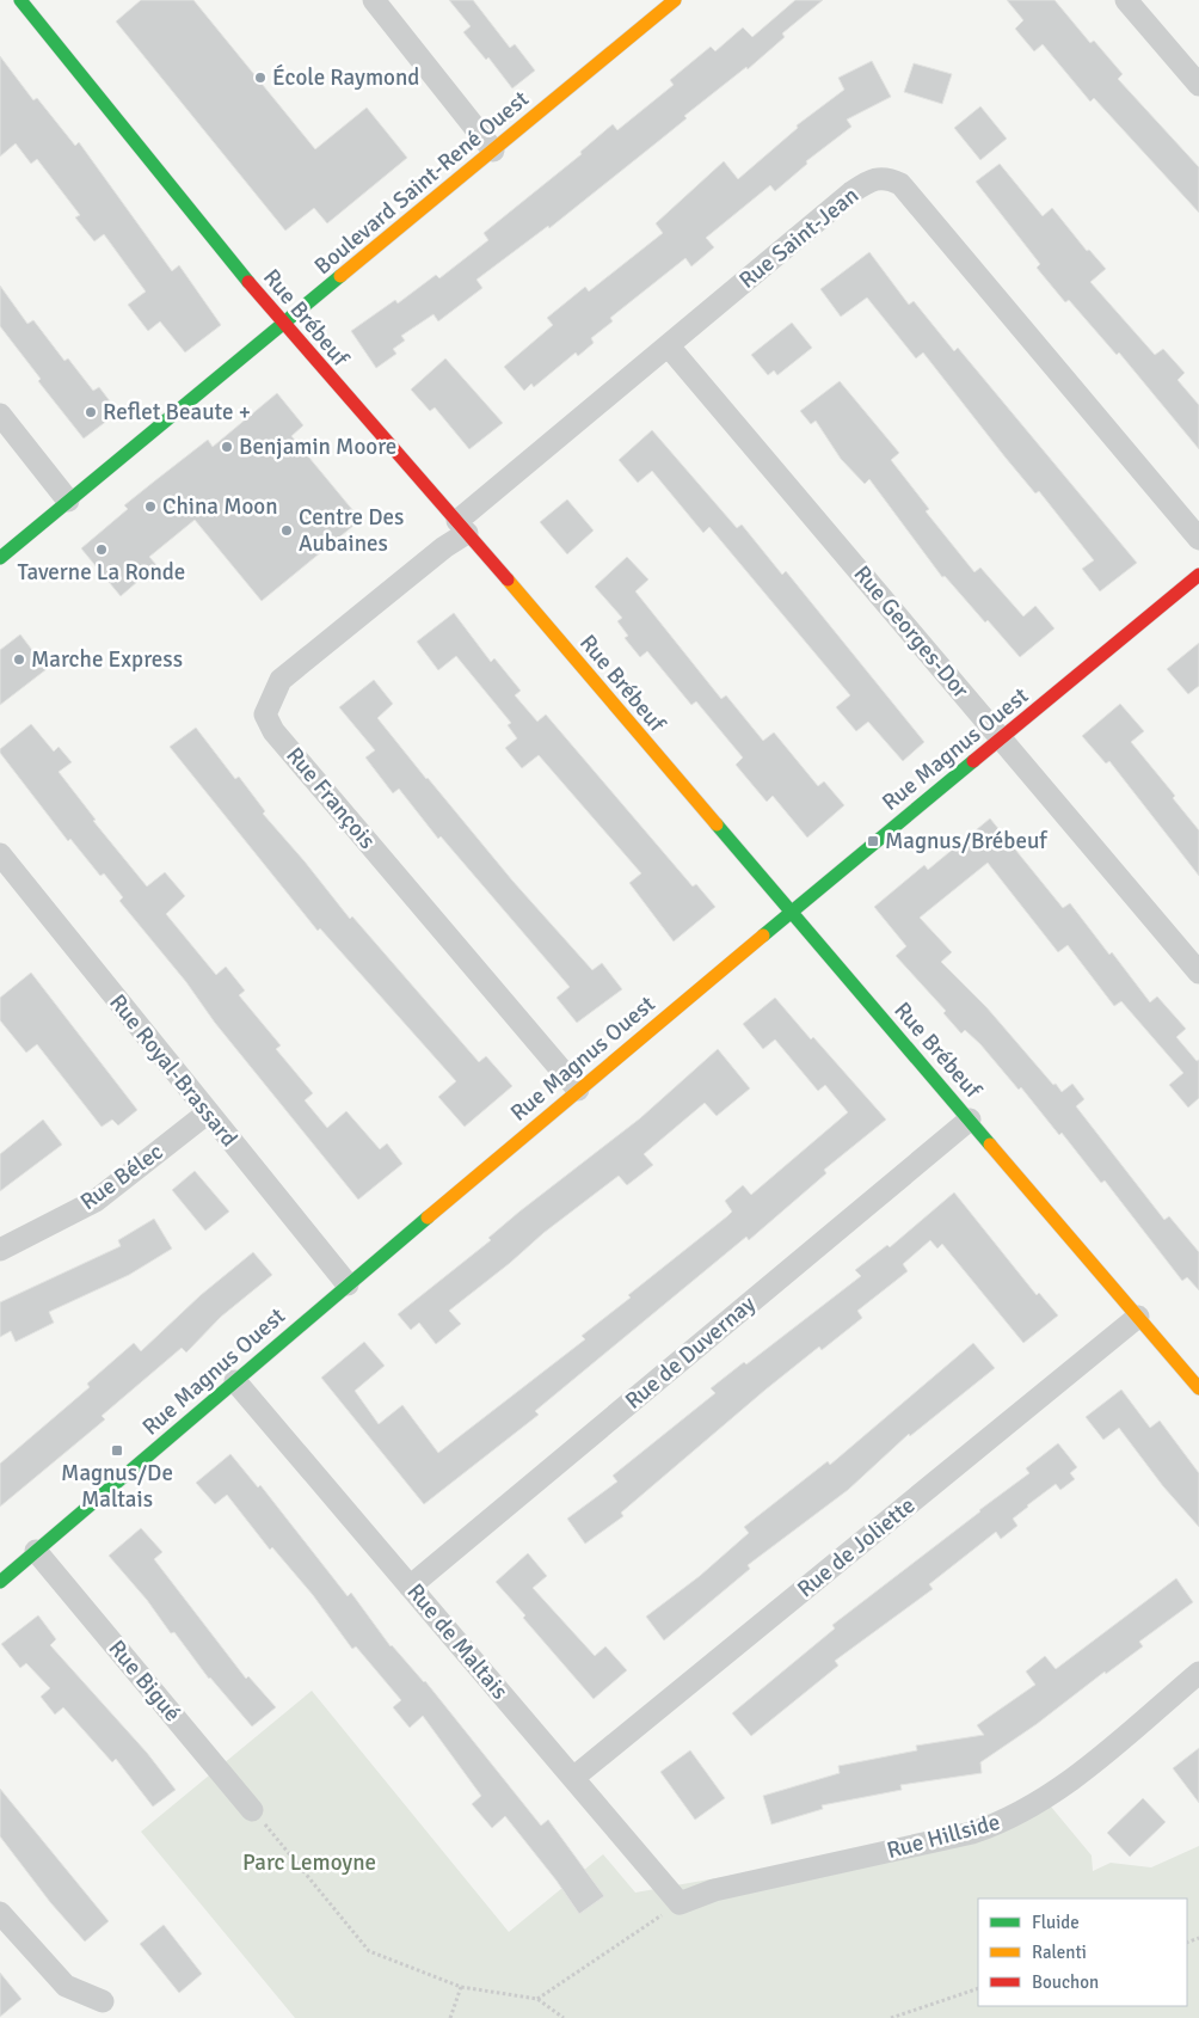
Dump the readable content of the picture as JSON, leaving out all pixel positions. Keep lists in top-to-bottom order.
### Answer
{
  "streets": {
    "street": [
      "Boulevard Saint-René Ouest",
      "Rue Saint-Jean",
      "Rue Brébeuf",
      "Rue Georges-Dor",
      "Rue Magnus Ouest",
      "Rue François",
      "Rue Royal-Brassard",
      "Rue Bélec",
      "Rue de Duvernay",
      "Rue de Joliette",
      "Rue de Maltais",
      "Rue Bigué",
      "Rue Hillside"
    ]
  },
  "crossings": [
    ["Boulevard Saint-René Ouest", "Rue Brébeuf"],
    ["Rue Saint-Jean", "Rue Brébeuf"],
    ["Rue Saint-Jean", "Rue Georges-Dor"],
    ["Rue Saint-Jean", "Rue François"],
    ["Rue Brébeuf", "Rue Magnus Ouest"],
    ["Rue Brébeuf", "Rue François"],
    ["Rue Brébeuf", "Rue de Duvernay"],
    ["Rue Brébeuf", "Rue de Joliette"],
    ["Rue Georges-Dor", "Rue Magnus Ouest"],
    ["Rue Magnus Ouest", "Rue François"],
    ["Rue Magnus Ouest", "Rue Royal-Brassard"],
    ["Rue Magnus Ouest", "Rue de Maltais"],
    ["Rue Magnus Ouest", "Rue Bigué"],
    ["Rue Royal-Brassard", "Rue Bélec"],
    ["Rue de Duvernay", "Rue de Maltais"],
    ["Rue de Joliette", "Rue de Maltais"],
    ["Rue de Maltais", "Rue Hillside"]
  ],
  "parks": ["Parc Lemoyne"],
  "places": {
    "other": [
      "École Raymond",
      "Reflet Beaute +",
      "Benjamin Moore",
      "China Moon",
      "Centre Des Aubaines",
      "Taverne La Ronde",
      "Marche Express"
    ],
    "transit": ["Magnus/Brébeuf", "Magnus/De Maltais"]
  },
  "legend": ["Fluide", "Ralenti", "Bouchon"]
}
